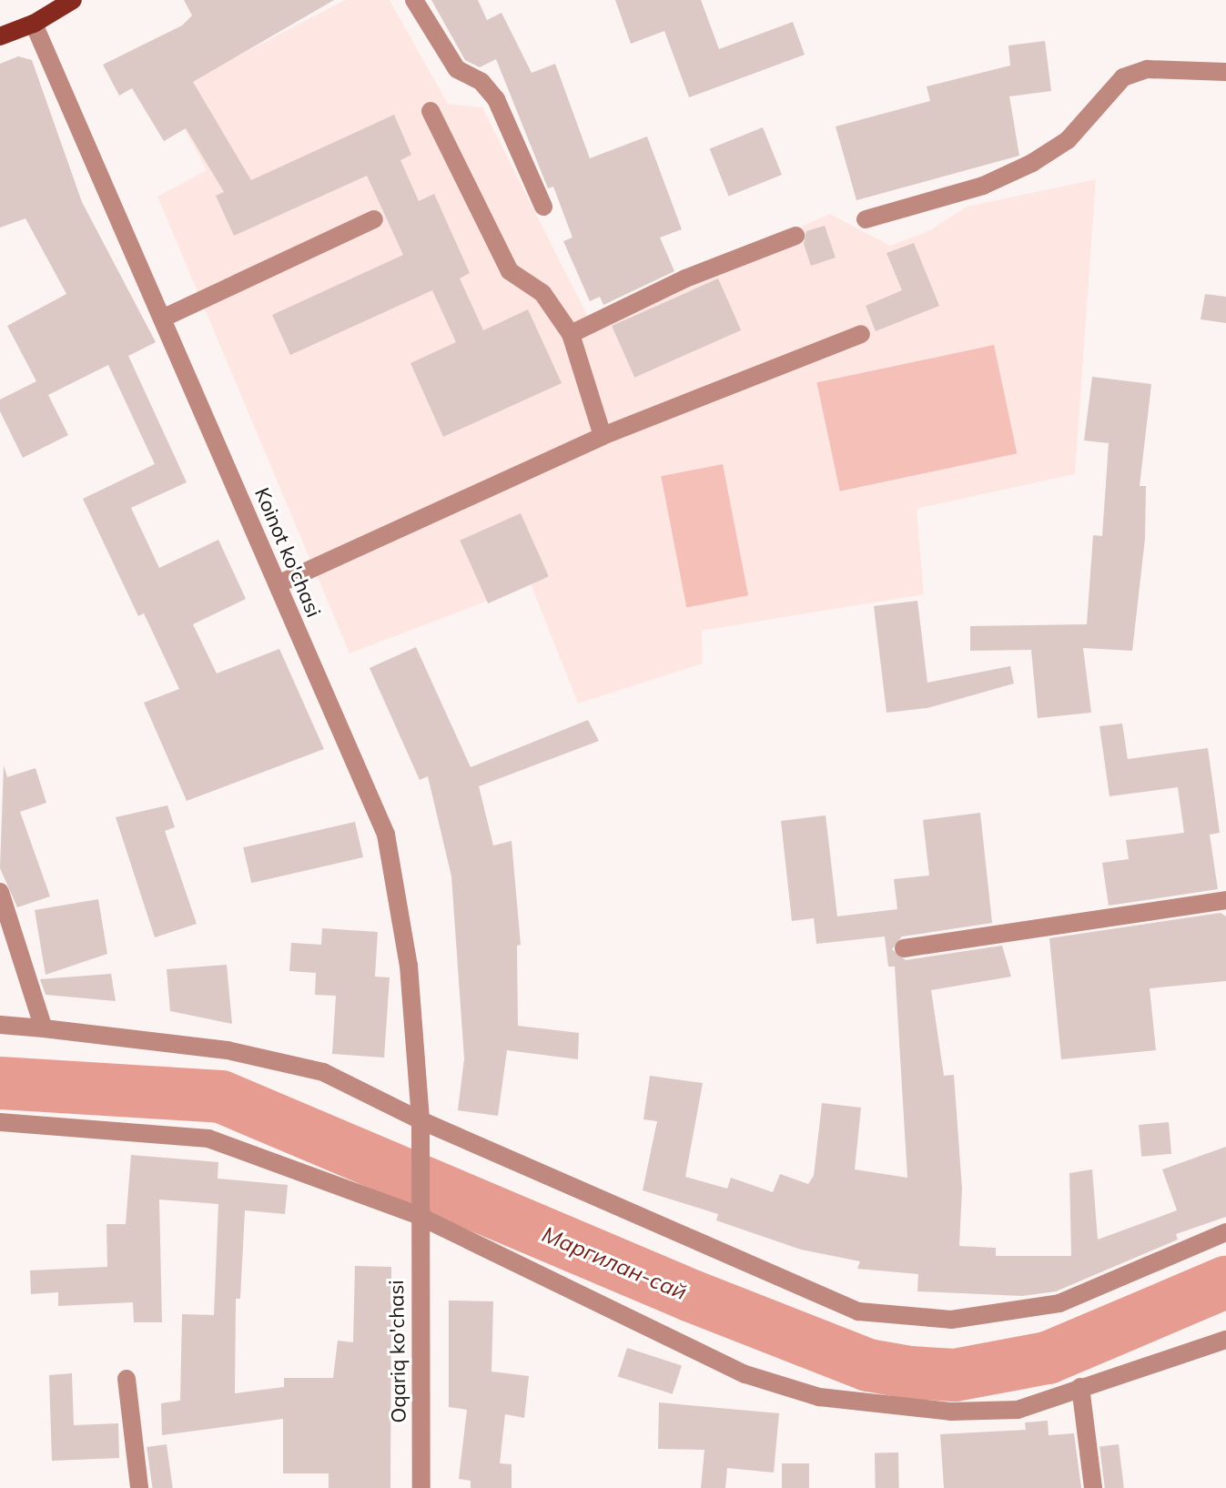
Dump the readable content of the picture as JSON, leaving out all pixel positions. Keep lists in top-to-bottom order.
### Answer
{
  "streets": {
    "street": ["Koinot ko'chasi", "Oqariq ko'chasi"]
  },
  "crossings": [
    ["Koinot ko'chasi", "Oqariq ko'chasi"]
  ],
  "water": ["Маргилан-сай"]
}
